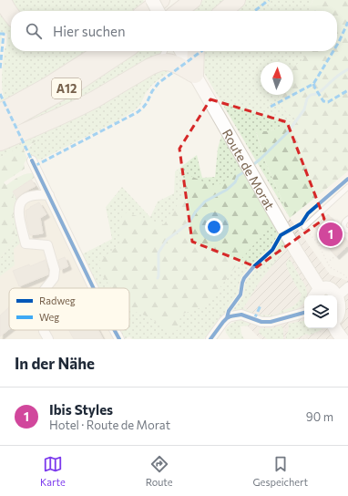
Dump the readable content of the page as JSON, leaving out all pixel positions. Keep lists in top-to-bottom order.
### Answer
{
  "streets": {
    "highway": ["A12"],
    "main road": ["Route de Morat"]
  },
  "legend": ["Radweg", "Weg"],
  "north": "top",
  "page": {
    "search": "Hier suchen",
    "pins": "1",
    "heading": "In der Nähe",
    "list": [
      {
        "mark": "1",
        "name": "Ibis Styles",
        "note": "Hotel · Route de Morat",
        "value": "90 m"
      }
    ],
    "nav": ["Karte", "Route", "Gespeichert"]
  }
}
